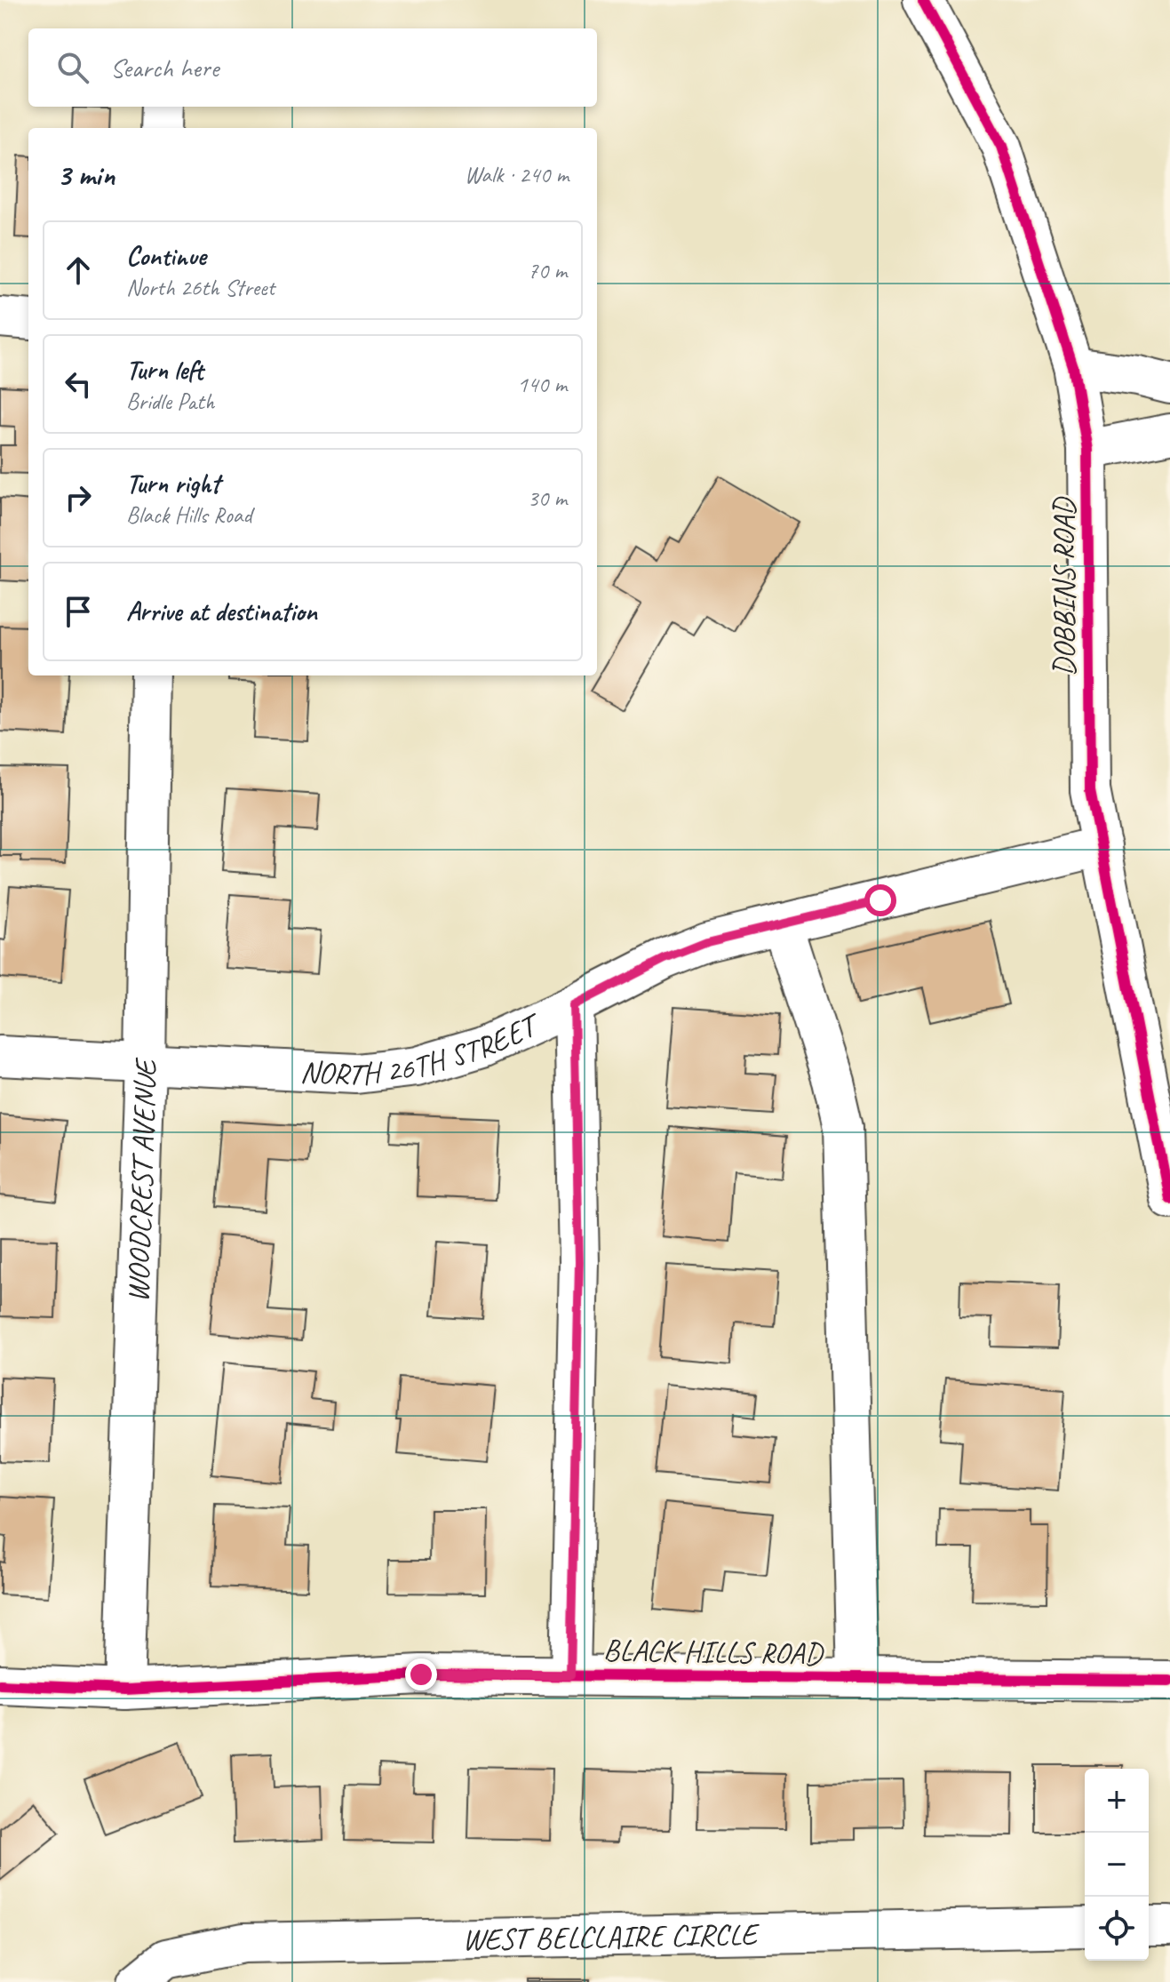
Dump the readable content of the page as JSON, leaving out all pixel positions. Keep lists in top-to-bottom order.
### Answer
{
  "streets": {
    "street": [
      "DOBBINS ROAD",
      "NORTH 26TH STREET",
      "WOODCREST AVENUE",
      "BLACK HILLS ROAD",
      "WEST BELCLAIRE CIRCLE"
    ]
  },
  "crossings": [
    ["DOBBINS ROAD", "NORTH 26TH STREET"],
    ["NORTH 26TH STREET", "WOODCREST AVENUE"],
    ["WOODCREST AVENUE", "BLACK HILLS ROAD"]
  ],
  "page": {
    "search": "Search here",
    "heading": ["3 min", "Walk · 240 m"],
    "list": [
      ["Continue", "North 26th Street", "70 m"],
      ["Turn left", "Bridle Path", "140 m"],
      ["Turn right", "Black Hills Road", "30 m"],
      "Arrive at destination"
    ],
    "map_buttons": ["+", "−"]
  }
}
